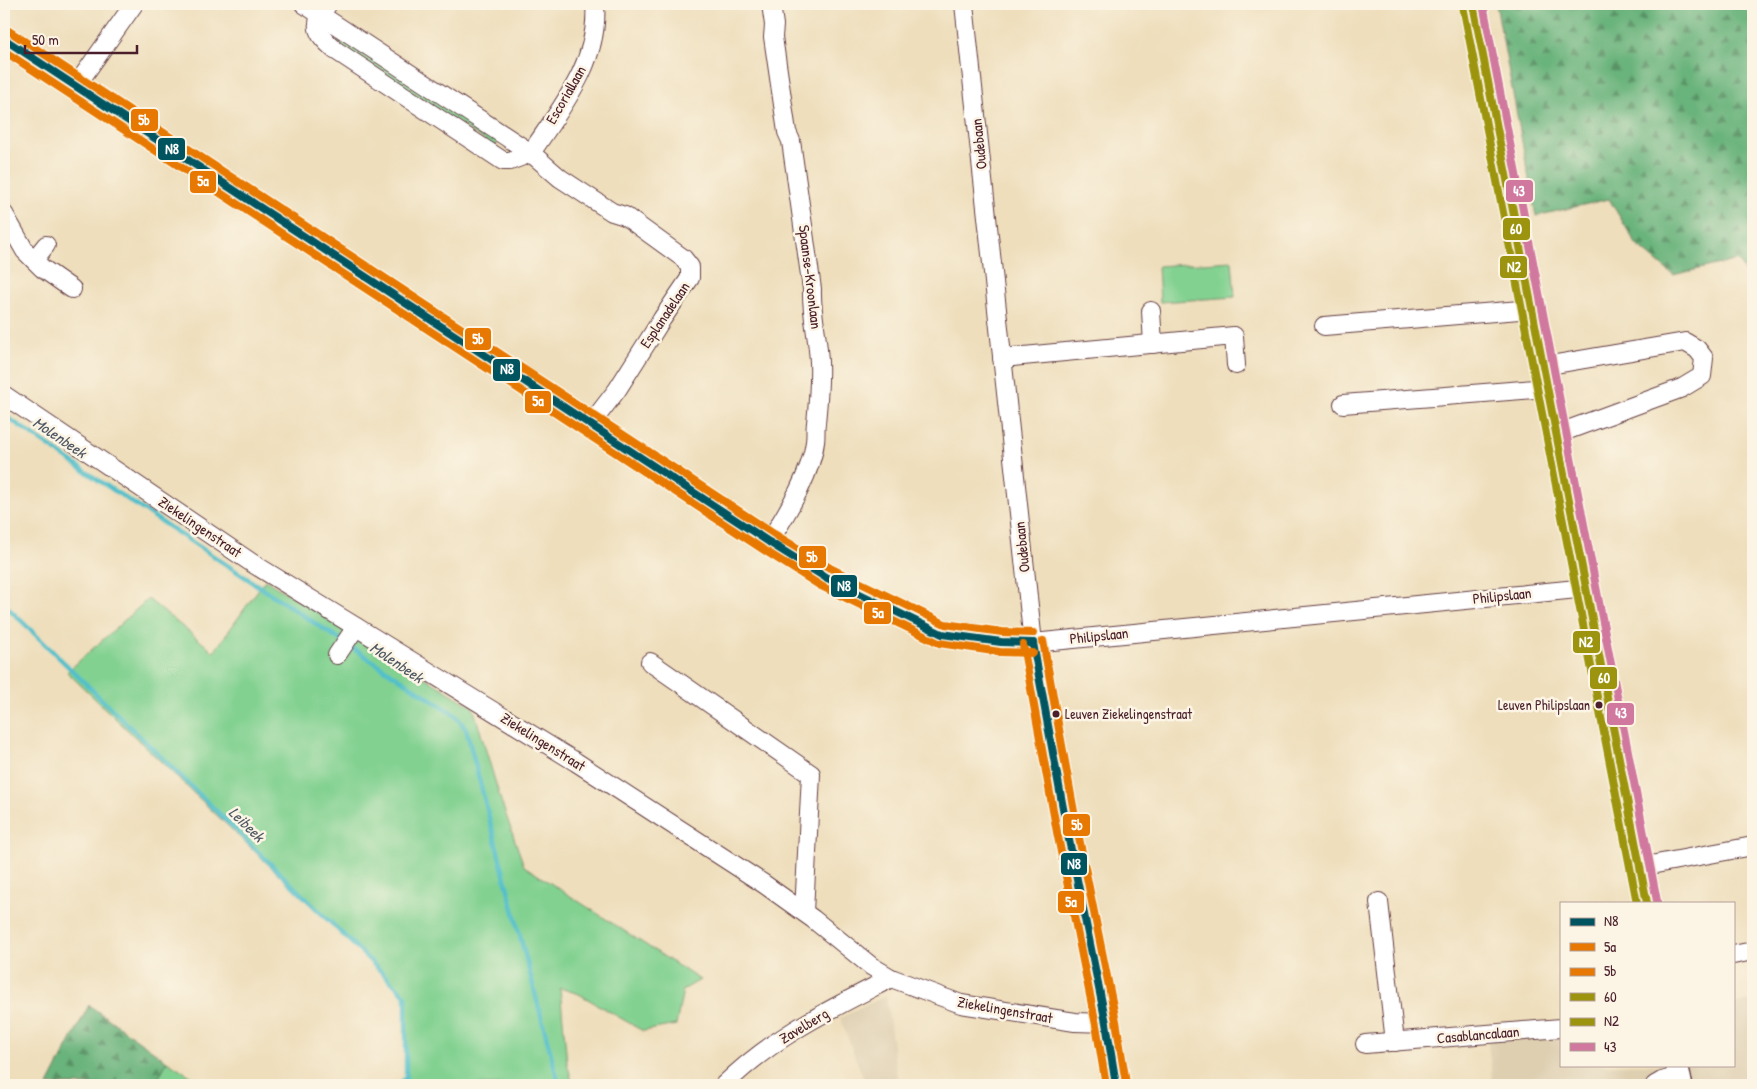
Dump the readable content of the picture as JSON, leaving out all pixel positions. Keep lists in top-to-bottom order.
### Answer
{
  "streets": {
    "street": [
      "Escoriallaan",
      "Oudebaan",
      "Spaanse-Kroonlaan",
      "Esplanadelaan",
      "Ziekelingenstraat",
      "Philipslaan",
      "Zavelberg",
      "Casablancalaan"
    ]
  },
  "crossings": [
    ["Escoriallaan", "Esplanadelaan"],
    ["Oudebaan", "Ziekelingenstraat"],
    ["Oudebaan", "Philipslaan"],
    ["Spaanse-Kroonlaan", "Philipslaan"],
    ["Esplanadelaan", "Philipslaan"],
    ["Ziekelingenstraat", "Zavelberg"]
  ],
  "water": ["Molenbeek", "Leibeek"],
  "places": ["Leuven Philipslaan", "Leuven Ziekelingenstraat"],
  "lines": [
    "transit line 60",
    "transit line 43",
    "transit line N2",
    "transit line 5b",
    "transit line N8",
    "transit line 5a"
  ],
  "legend": [
    "N8",
    "5a",
    "5b",
    "60",
    "N2",
    "43"
  ],
  "scale_bar": "50 m"
}
